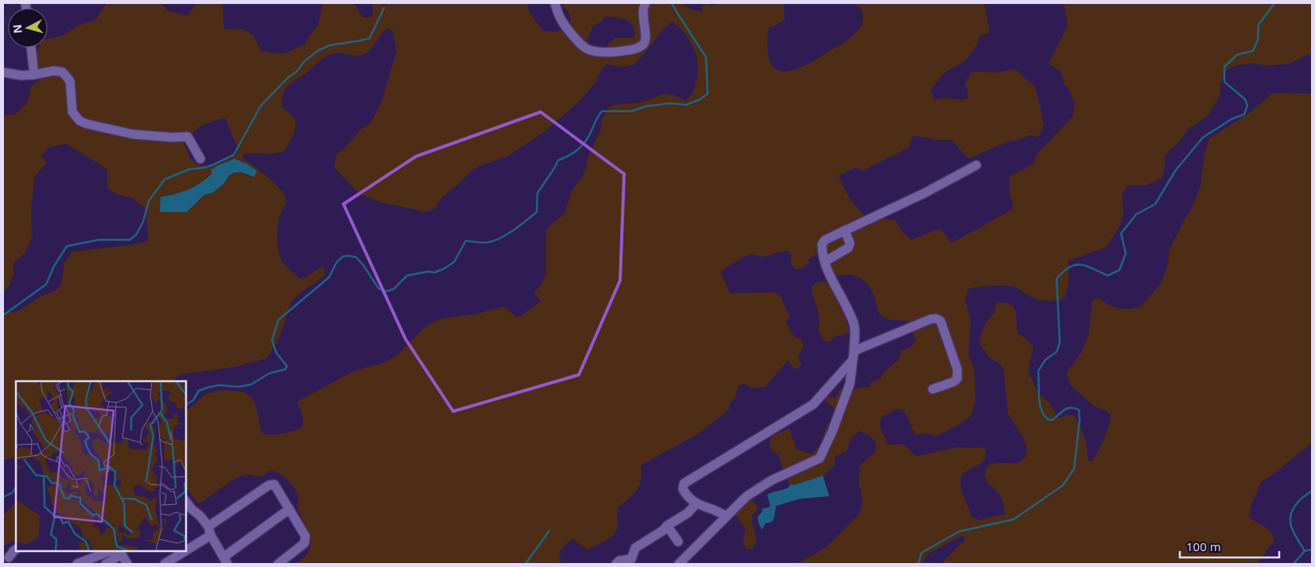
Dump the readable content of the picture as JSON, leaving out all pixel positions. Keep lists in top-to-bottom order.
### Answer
{
  "scale_bar": "100 m",
  "north": "left"
}
